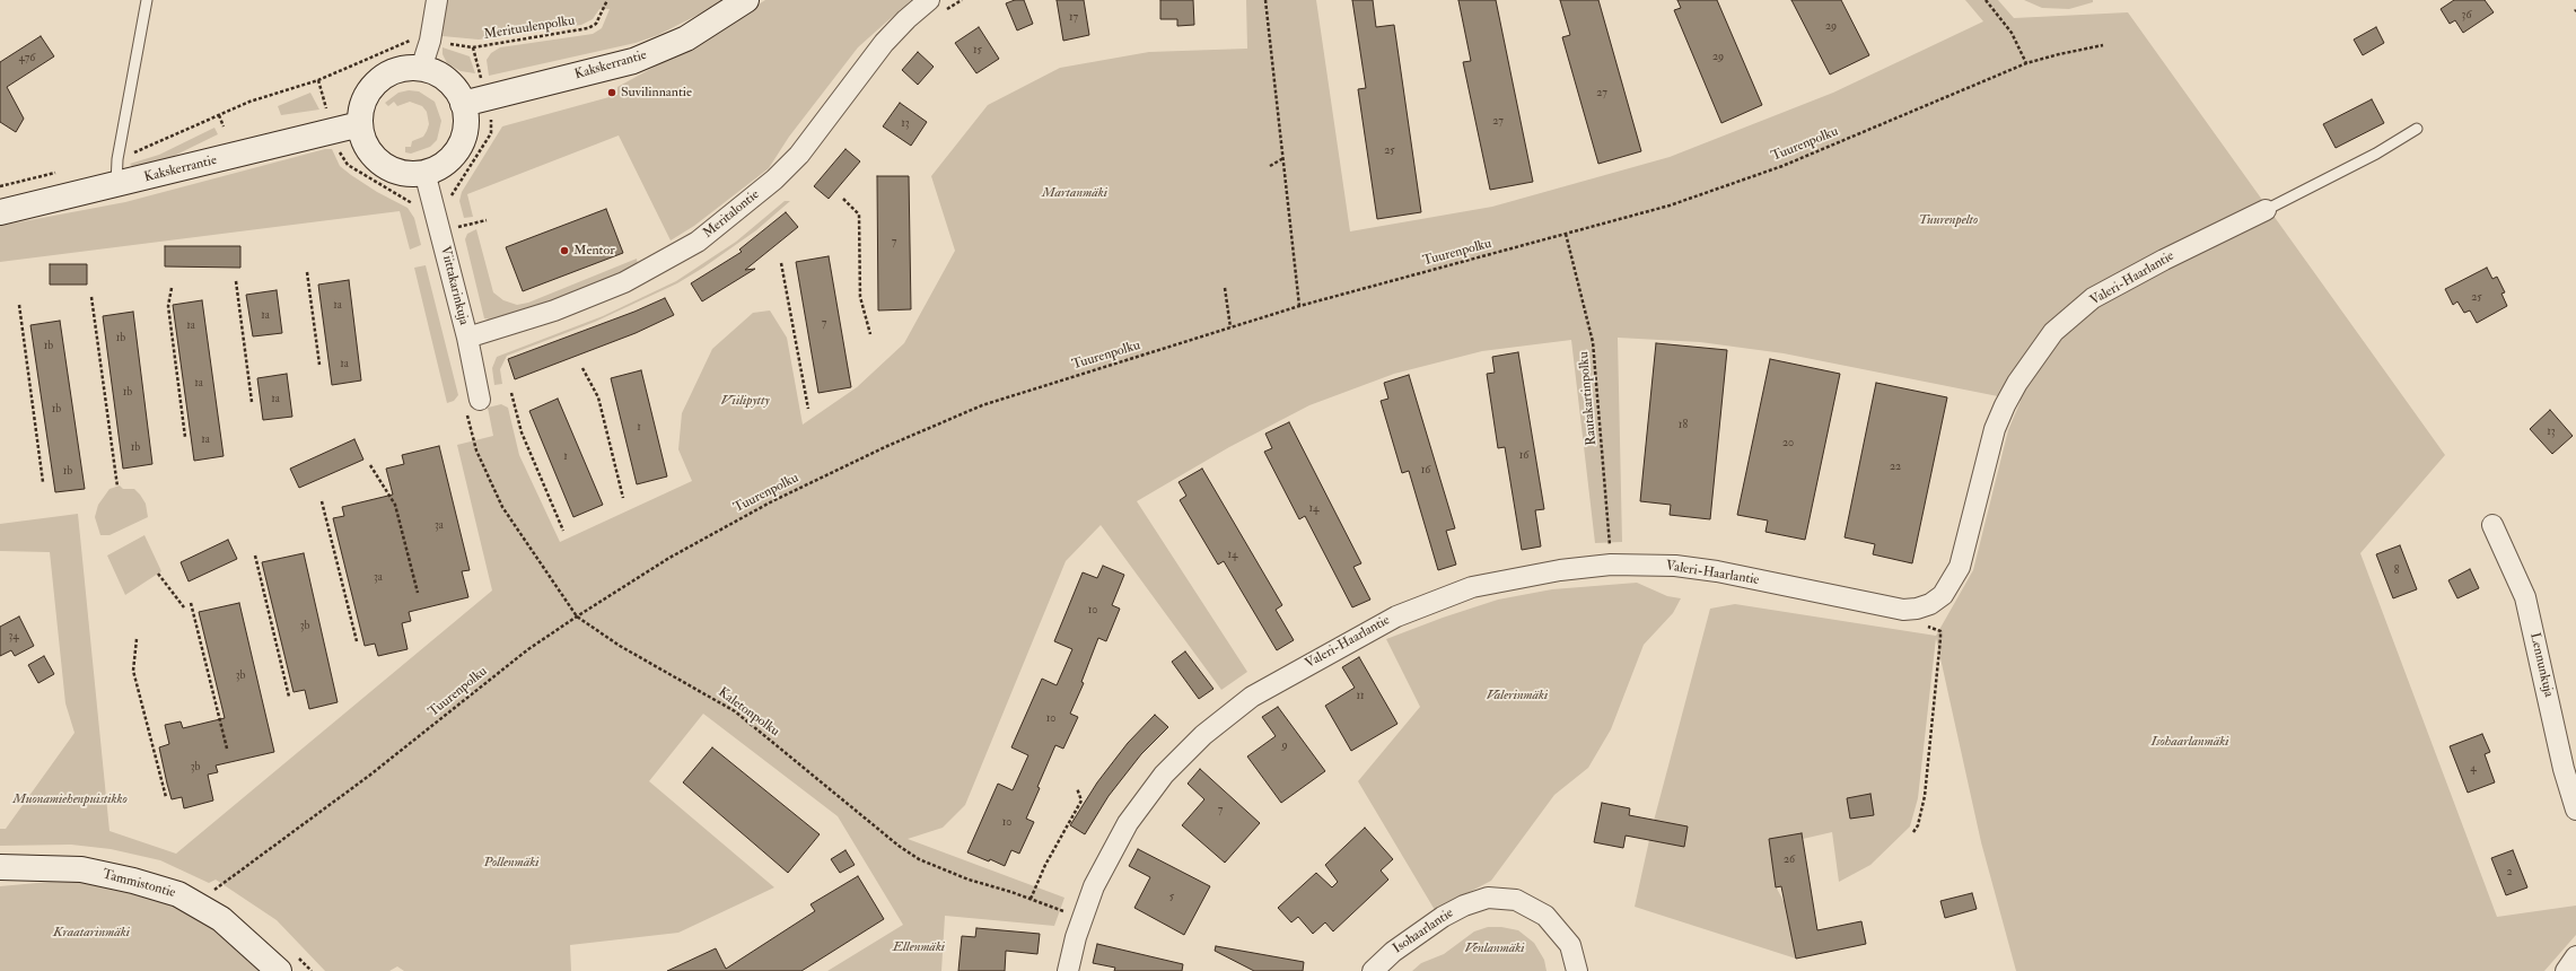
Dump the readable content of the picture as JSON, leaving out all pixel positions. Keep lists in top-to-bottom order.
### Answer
{
  "streets": {
    "street": [
      "Kakskerrantie",
      "Meritalontie",
      "Valeri-Haarlantie",
      "Viittakarinkuja",
      "Lennunkuja",
      "Tammistontie",
      "Isohaarlantie"
    ],
    "path": [
      "Merituulenpolku",
      "Tuurenpolku",
      "Rautakartinpolku",
      "Kaletonpolku"
    ]
  },
  "crossings": [
    ["Kakskerrantie", "Viittakarinkuja"],
    ["Tuurenpolku", "Rautakartinpolku"],
    ["Tuurenpolku", "Kaletonpolku"],
    ["Meritalontie", "Viittakarinkuja"]
  ],
  "parks": [
    "Martanmäki",
    "Tuurenpelto",
    "Viilipytty",
    "Valerinmäki",
    "Isohaarlanmäki",
    "Muonamiehenpuistikko",
    "Pollenmäki",
    "Kraatarinmäki",
    "Ellenmäki",
    "Venlanmäki"
  ],
  "places": ["Suvilinnantie", "Mentor"],
  "house_numbers": [
    "36",
    "17",
    "29",
    "15",
    "29",
    "476",
    "27",
    "27",
    "13",
    "25",
    "7",
    "25",
    "1a",
    "1a",
    "7",
    "1a",
    "1b",
    "1b",
    "1a",
    "1a",
    "1b",
    "1a",
    "1b",
    "18",
    "1",
    "13",
    "1a",
    "20",
    "1b",
    "16",
    "1",
    "22",
    "16",
    "1b",
    "14",
    "3a",
    "14",
    "8",
    "3a",
    "10",
    "3b",
    "34",
    "3b",
    "11",
    "10",
    "9",
    "3b",
    "4",
    "7",
    "10",
    "26",
    "2",
    "5"
  ]
}
